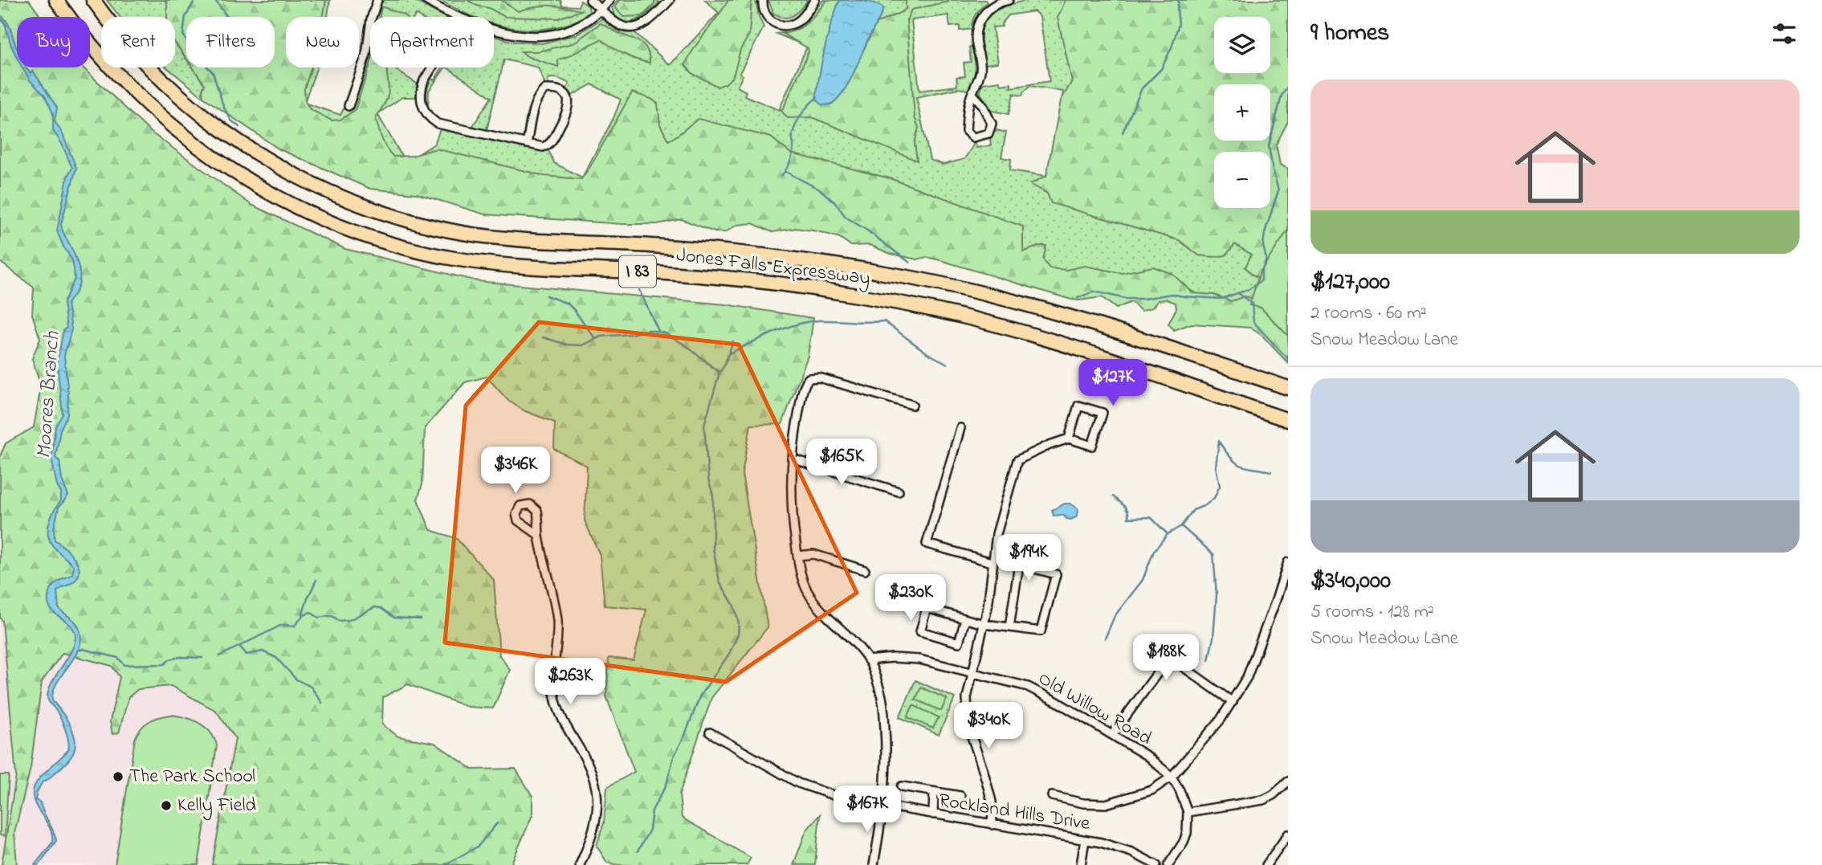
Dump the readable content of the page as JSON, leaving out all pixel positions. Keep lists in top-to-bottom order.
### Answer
{
  "streets": {
    "highway": ["Jones Falls Expressway", "I 83"],
    "street": ["Old Willow Road", "Rockland Hills Drive"]
  },
  "water": ["Moores Branch"],
  "places": ["The Park School", "Kelly Field"],
  "page": {
    "heading": "9 homes",
    "map_buttons": ["+", "−"],
    "chip": [
      "Buy",
      "Rent",
      "Filters",
      "New",
      "Apartment"
    ],
    "list": [
      {
        "name": "$127,000",
        "note": "2 rooms · 60 m² · Snow Meadow Lane"
      },
      {
        "name": "$340,000",
        "note": "5 rooms · 128 m² · Snow Meadow Lane"
      }
    ],
    "price": [
      "$127K",
      "$165K",
      "$346K",
      "$194K",
      "$230K",
      "$188K",
      "$263K",
      "$340K",
      "$167K"
    ]
  }
}
